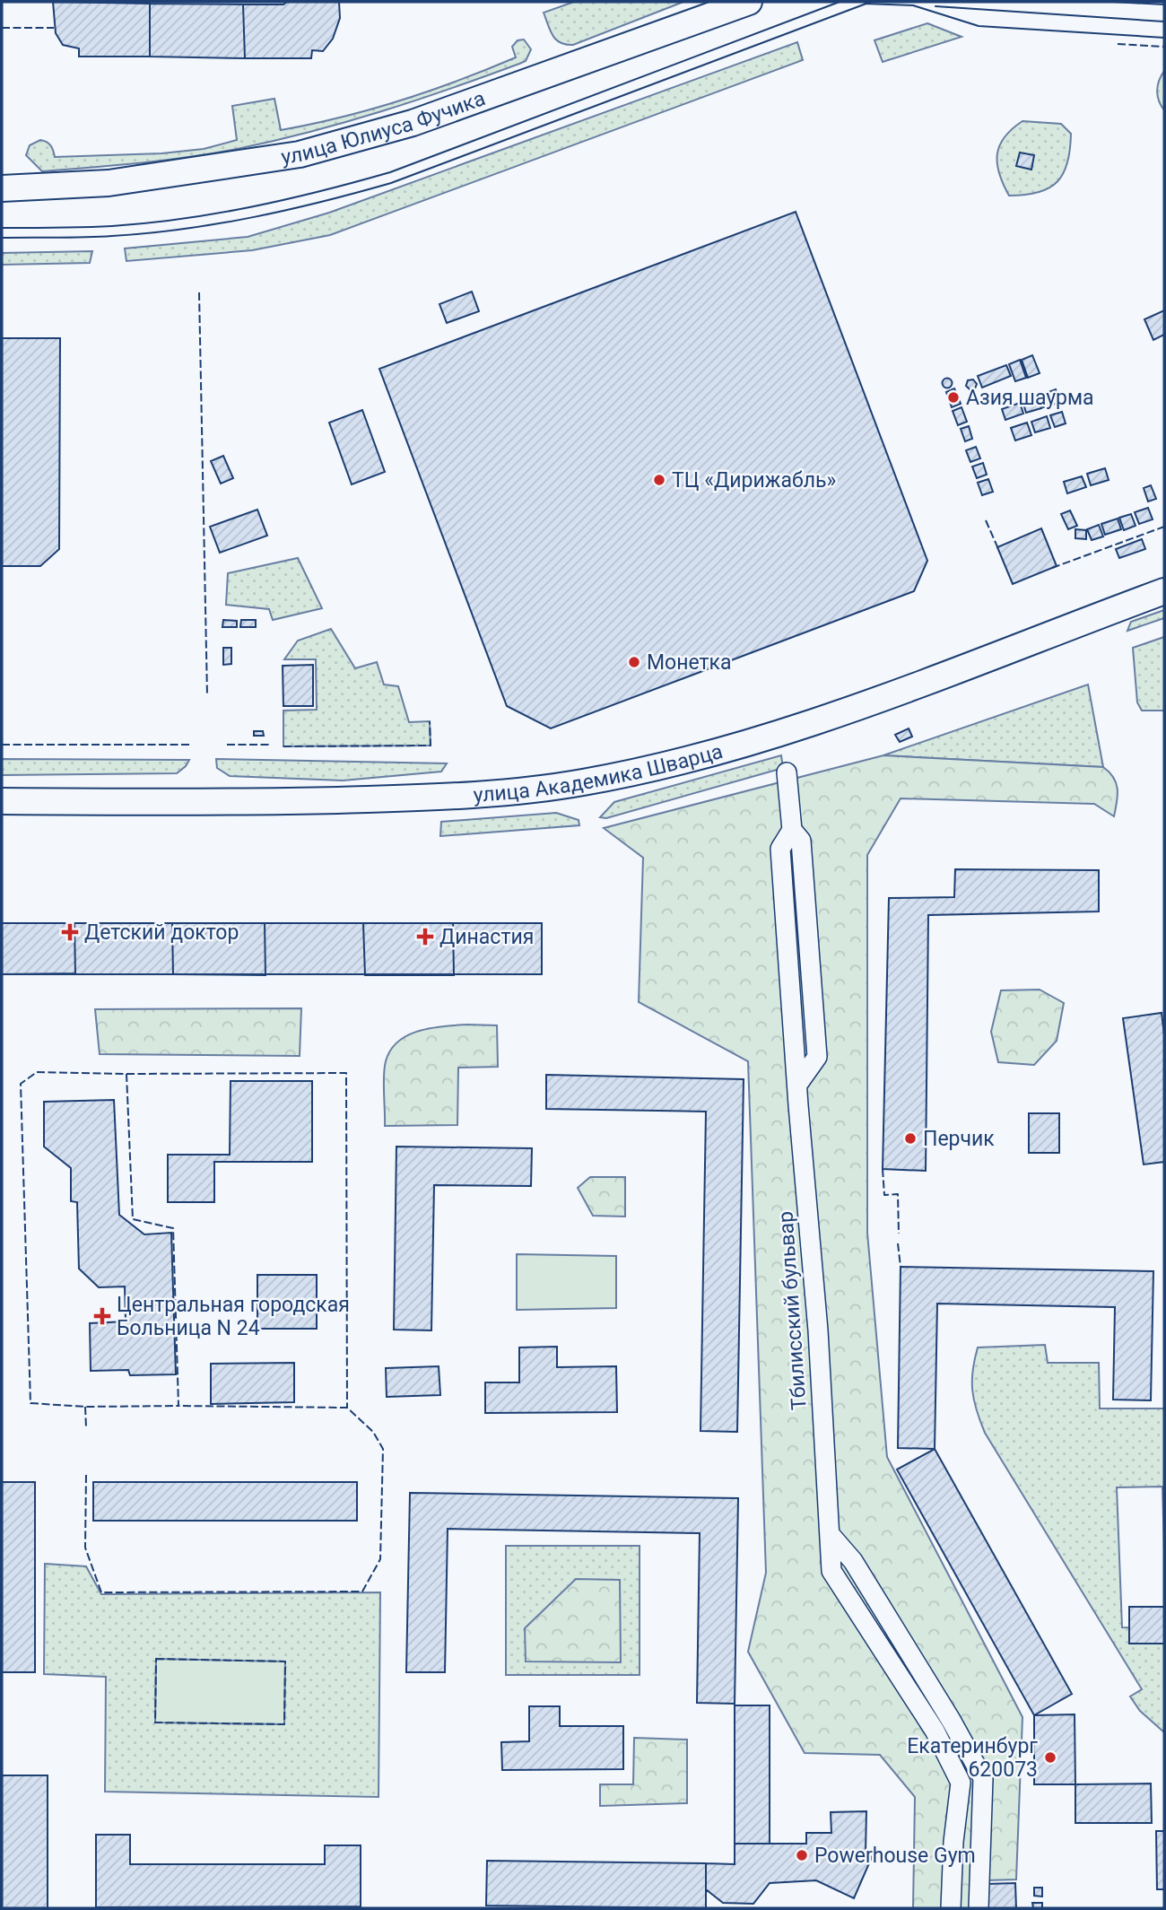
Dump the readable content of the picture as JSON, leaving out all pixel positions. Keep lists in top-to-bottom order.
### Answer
{
  "streets": {
    "street": ["улица Юлиуса Фучика", "улица Академика Шварца", "Тбилисский бульвар"]
  },
  "places": {
    "other": [
      "Азия шаурма",
      "ТЦ «Дирижабль»",
      "Монетка",
      "Перчик",
      "Екатеринбург 620073",
      "Powerhouse Gym"
    ],
    "health": ["Детский доктор", "Династия", "Центральная городская Больница N 24"]
  }
}
